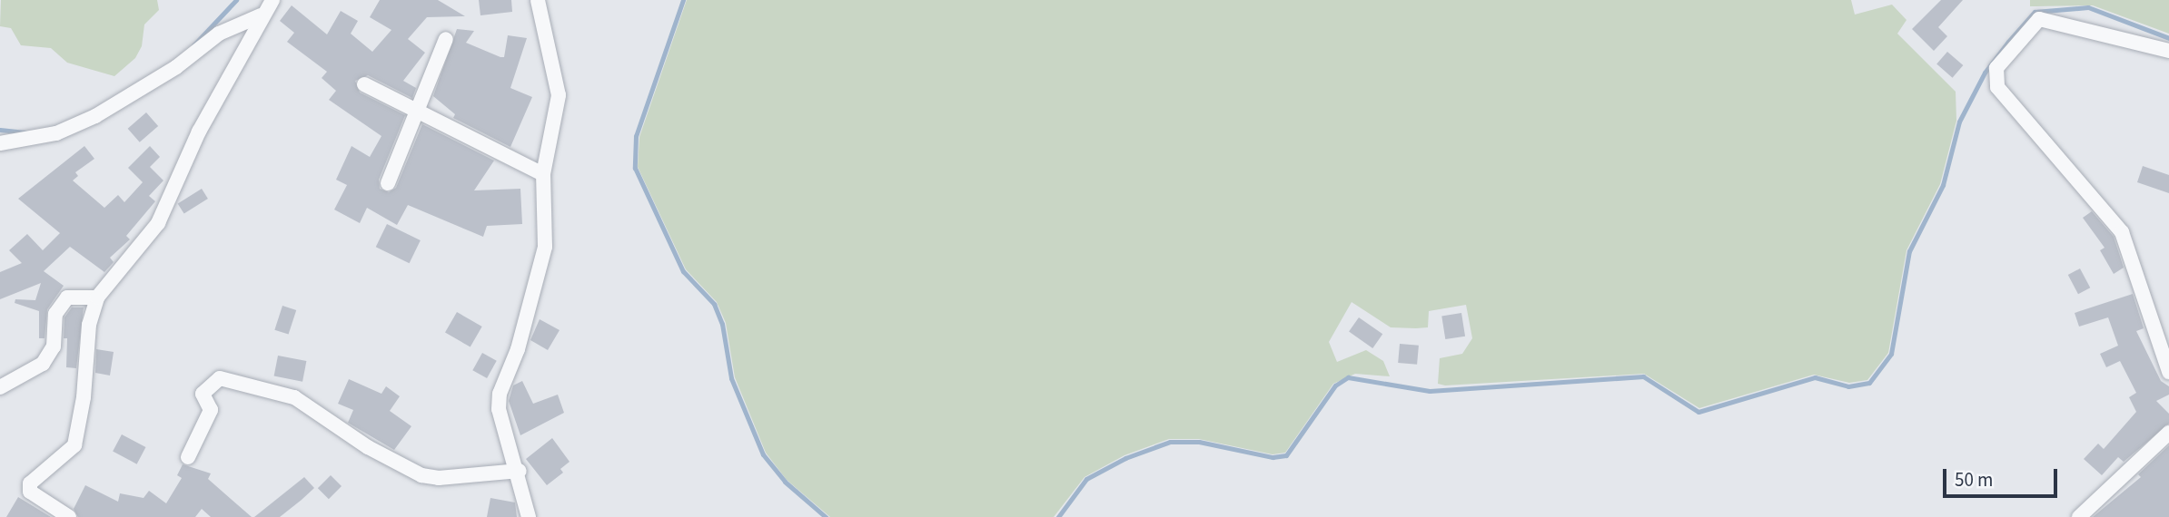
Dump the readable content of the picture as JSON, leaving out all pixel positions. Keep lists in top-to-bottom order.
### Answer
{
  "scale_bar": "50 m"
}
